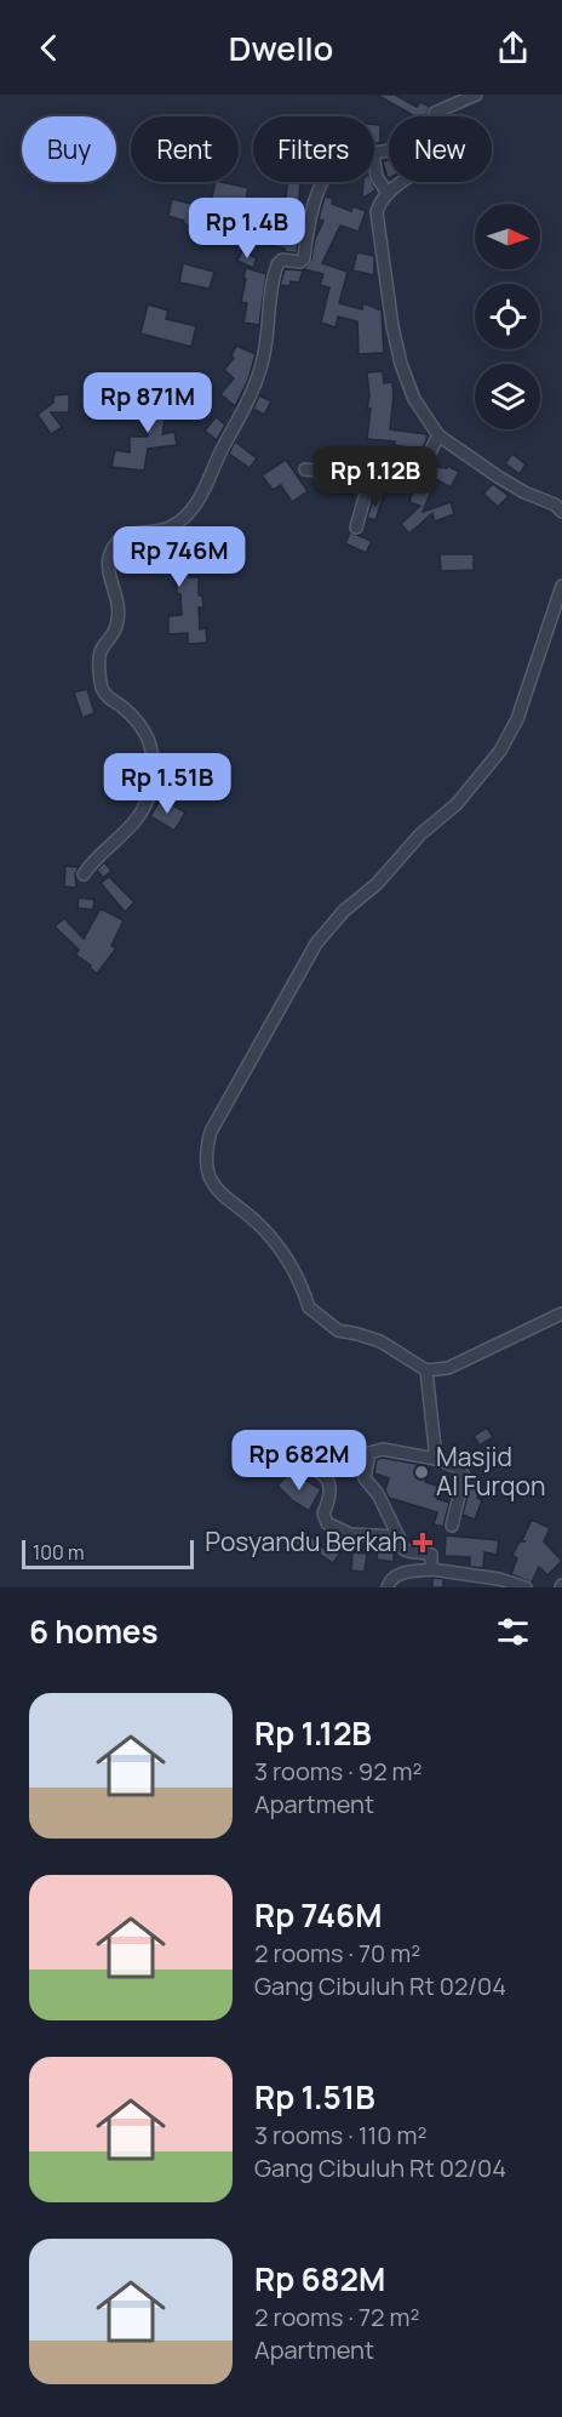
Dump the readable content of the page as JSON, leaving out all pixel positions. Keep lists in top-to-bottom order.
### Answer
{
  "places": {
    "other": ["Masjid Al Furqon"],
    "health": ["Posyandu Berkah"]
  },
  "scale_bar": "100 m",
  "north": "right",
  "page": {
    "header": "Dwello",
    "chip": [
      "Buy",
      "Rent",
      "Filters",
      "New"
    ],
    "price": [
      "Rp 1.4B",
      "Rp 871M",
      "Rp 1.12B",
      "Rp 746M",
      "Rp 1.51B",
      "Rp 682M"
    ],
    "scale": "100 m",
    "heading": "6 homes",
    "list": [
      {
        "name": "Rp 1.12B",
        "note": "3 rooms · 92 m² · Apartment"
      },
      {
        "name": "Rp 746M",
        "note": "2 rooms · 70 m² · Gang Cibuluh Rt 02/04"
      },
      {
        "name": "Rp 1.51B",
        "note": "3 rooms · 110 m² · Gang Cibuluh Rt 02/04"
      },
      {
        "name": "Rp 682M",
        "note": "2 rooms · 72 m² · Apartment"
      }
    ]
  }
}
